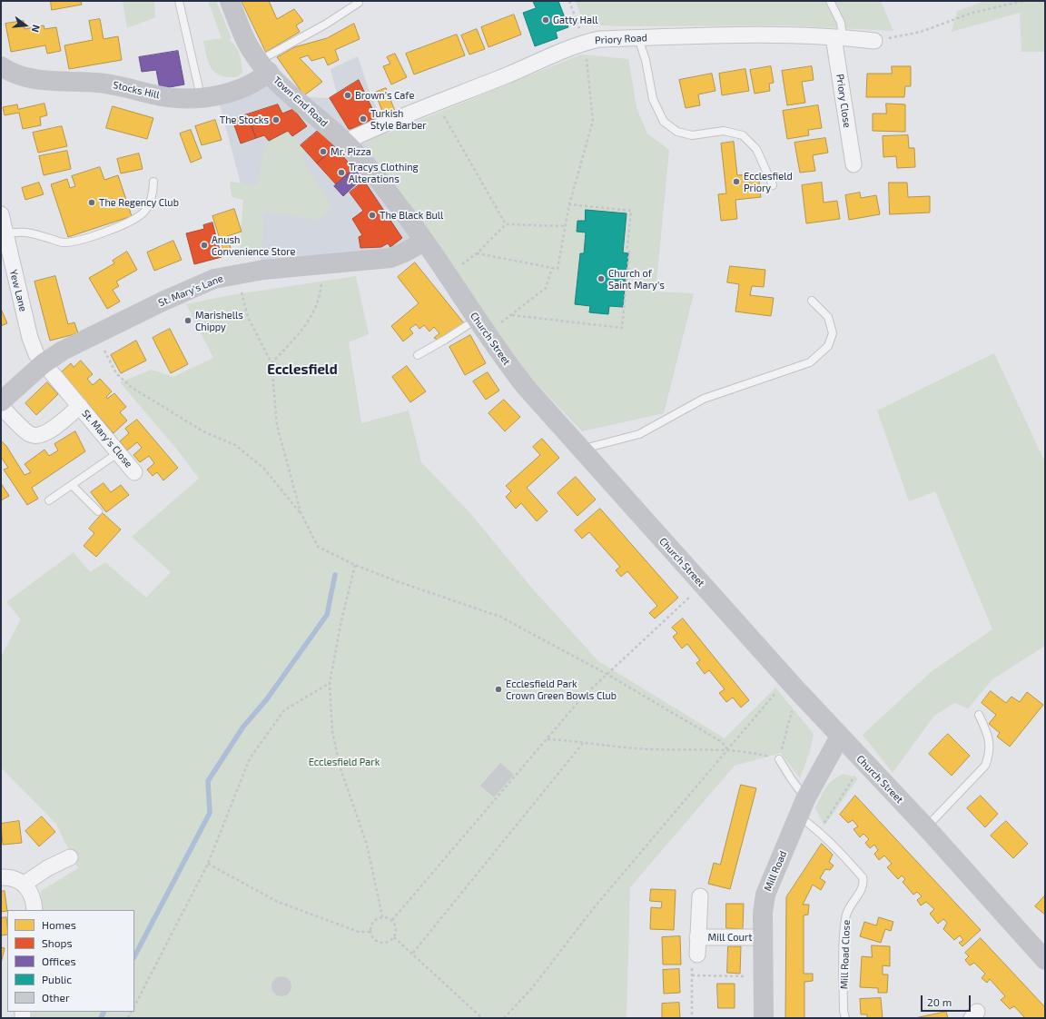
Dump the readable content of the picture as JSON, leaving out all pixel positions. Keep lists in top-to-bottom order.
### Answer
{
  "streets": {
    "main road": [
      "Stocks Hill",
      "Town End Road",
      "St. Mary's Lane",
      "Church Street",
      "Mill Road"
    ],
    "street": [
      "Priory Road",
      "Priory Close",
      "Yew Lane",
      "St. Mary's Close",
      "Mill Court"
    ],
    "lane": ["Mill Road Close"]
  },
  "crossings": [
    ["Priory Road", "Priory Close"],
    ["Priory Road", "Town End Road"],
    ["Priory Road", "Church Street"],
    ["Stocks Hill", "Town End Road"],
    ["Town End Road", "Church Street"],
    ["Yew Lane", "St. Mary's Lane"],
    ["Yew Lane", "St. Mary's Close"],
    ["St. Mary's Lane", "Church Street"],
    ["St. Mary's Lane", "St. Mary's Close"],
    ["Church Street", "Mill Road"],
    ["Mill Road", "Mill Court"],
    ["Mill Road", "Mill Road Close"]
  ],
  "districts": ["Ecclesfield"],
  "parks": ["Ecclesfield Park"],
  "places": [
    "Gatty Hall",
    "Brown's Cafe",
    "Turkish Style Barber",
    "The Stocks",
    "Mr. Pizza",
    "Tracys Clothing Alterations",
    "Ecclesfield Priory",
    "The Regency Club",
    "The Black Bull",
    "Anush Convenience Store",
    "Church of Saint Mary's",
    "Marishells Chippy",
    "Ecclesfield Park Crown Green Bowls Club"
  ],
  "legend": [
    "Homes",
    "Shops",
    "Offices",
    "Public",
    "Other"
  ],
  "scale_bar": "20 m",
  "north": "right"
}
